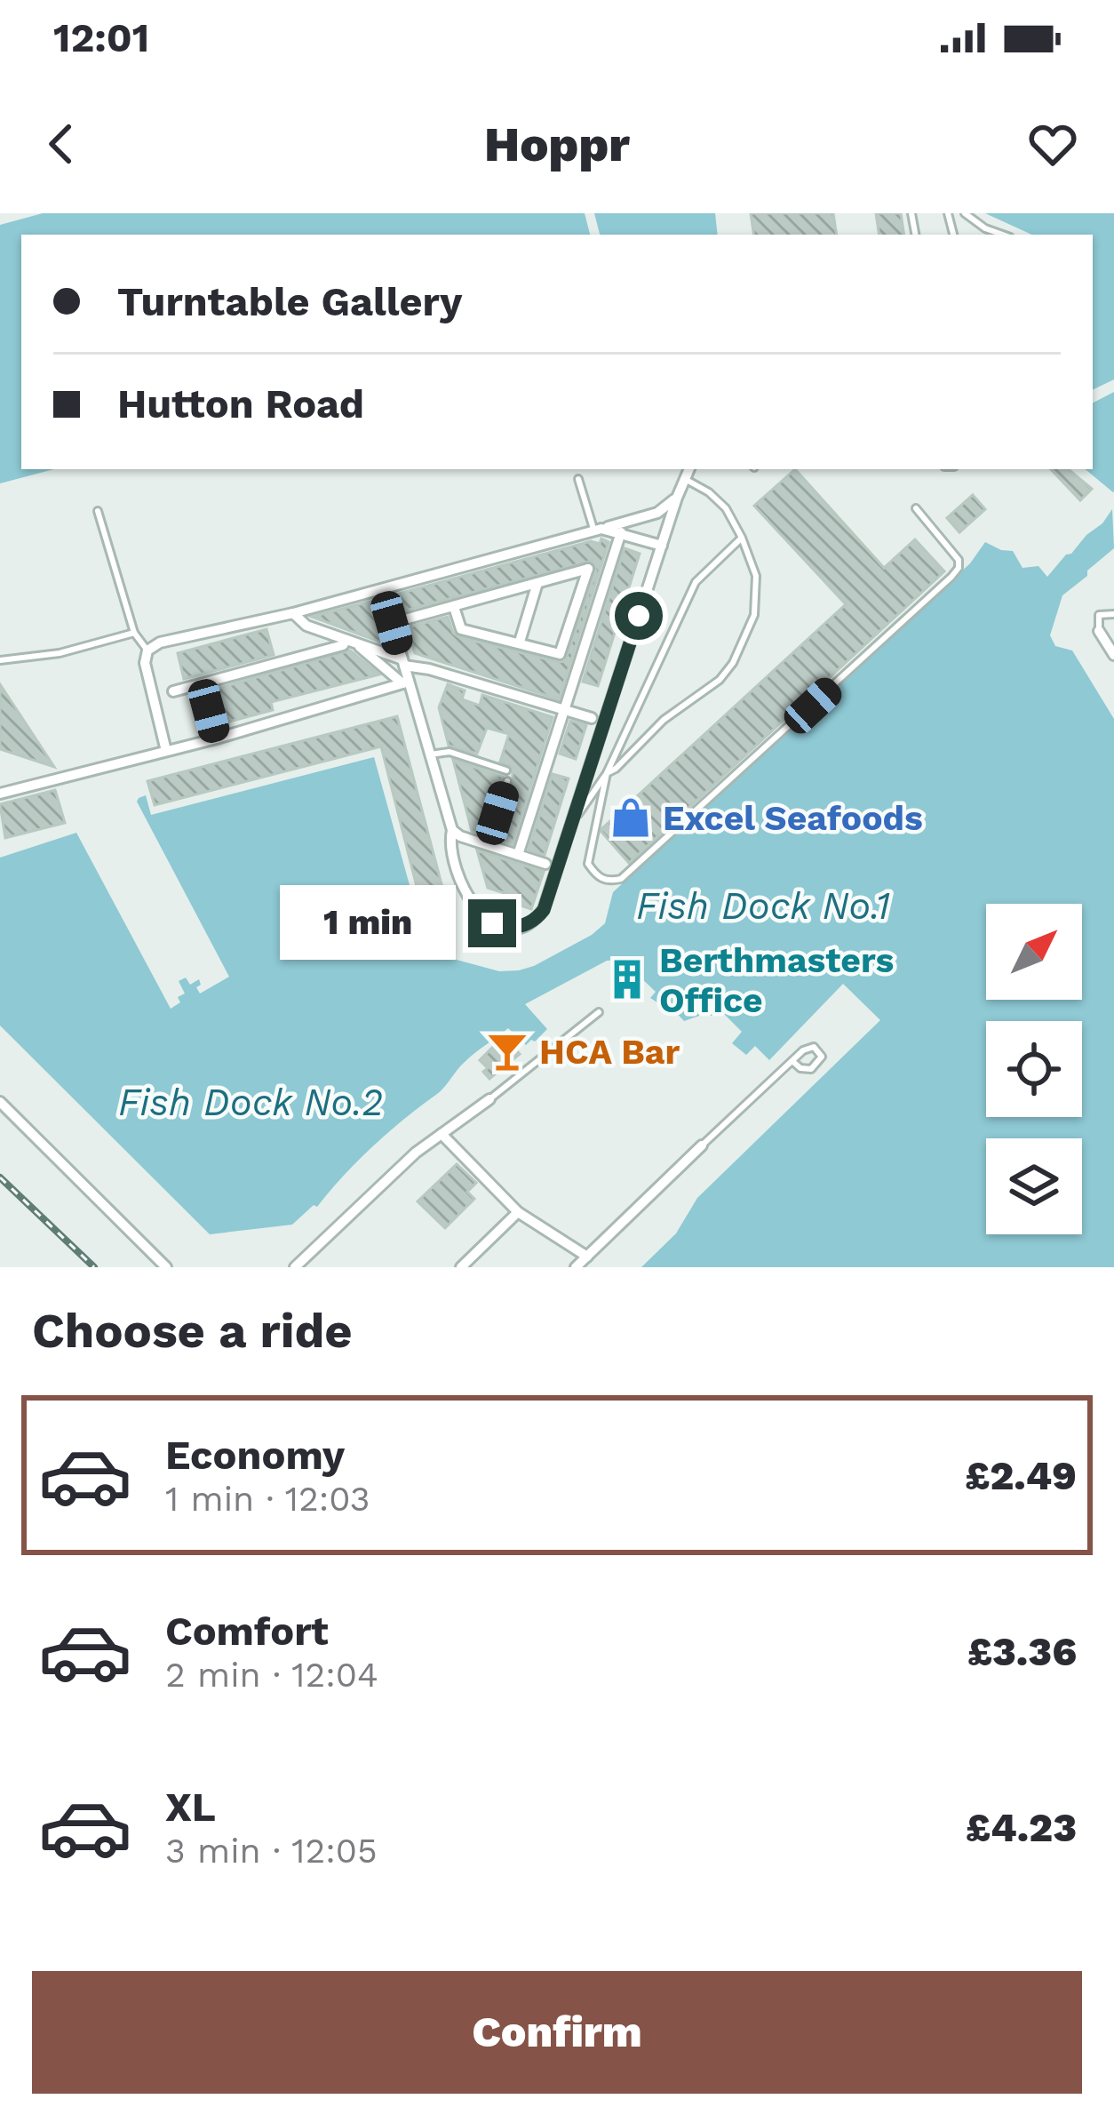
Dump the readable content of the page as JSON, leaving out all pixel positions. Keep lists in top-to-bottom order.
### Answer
{
  "water": ["Fish Dock No.1", "Fish Dock No.2"],
  "places": {
    "shop": ["Excel Seafoods"],
    "building": ["Berthmasters Office"],
    "bar": ["HCA Bar"]
  },
  "north": "top right",
  "page": {
    "status": "12:01",
    "header": "Hoppr",
    "banner": ["Turntable Gallery", "Hutton Road"],
    "bubble": "1 min",
    "heading": "Choose a ride",
    "list": [
      {
        "name": "Economy",
        "note": "1 min · 12:03",
        "value": "£2.49"
      },
      {
        "name": "Comfort",
        "note": "2 min · 12:04",
        "value": "£3.36"
      },
      {
        "name": "XL",
        "note": "3 min · 12:05",
        "value": "£4.23"
      }
    ],
    "buttons": "Confirm"
  }
}
